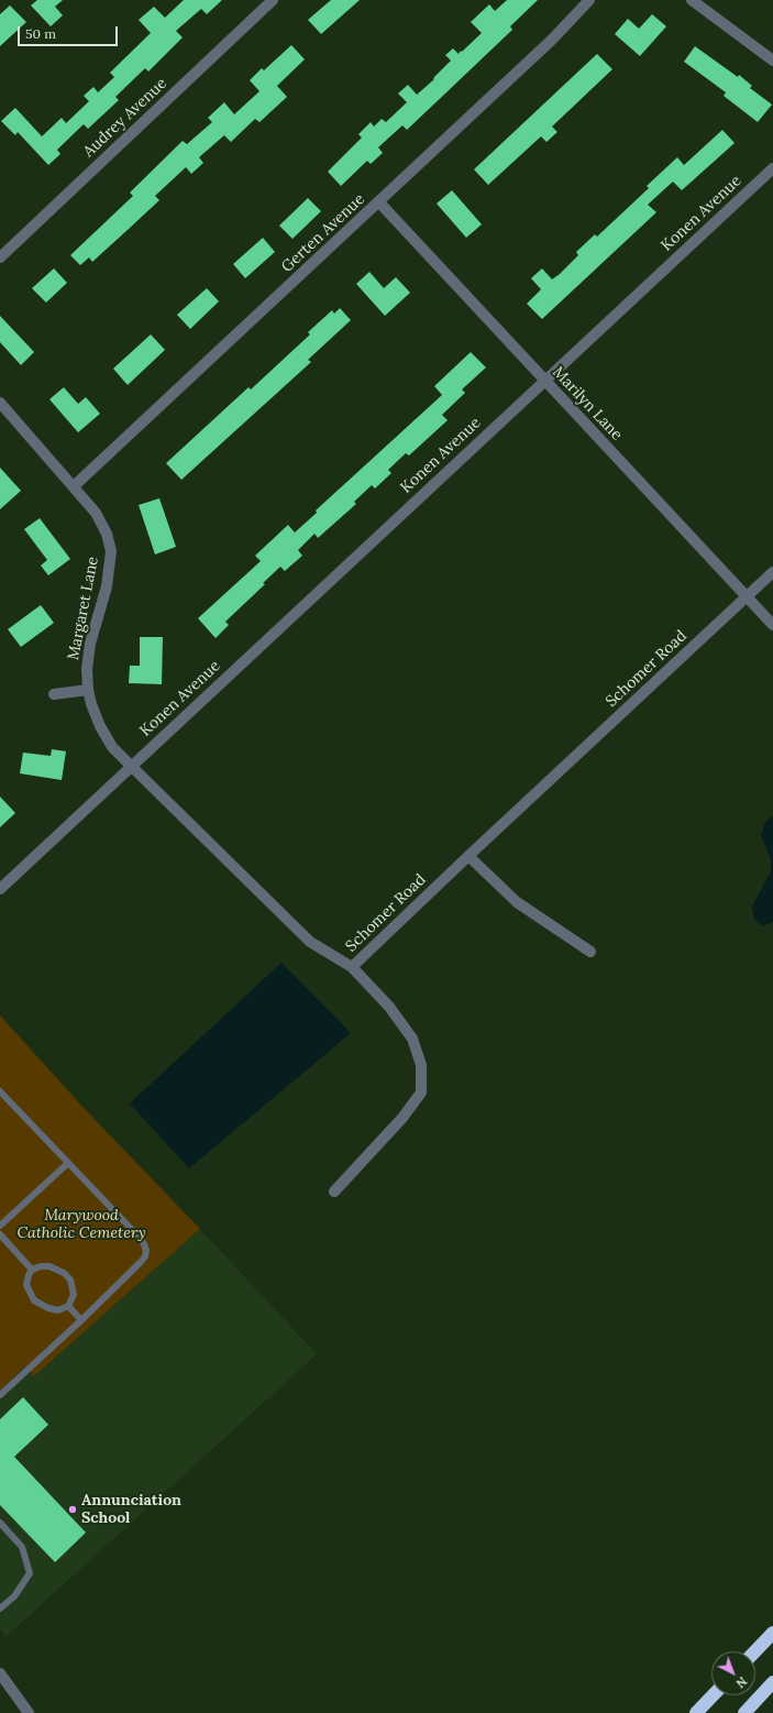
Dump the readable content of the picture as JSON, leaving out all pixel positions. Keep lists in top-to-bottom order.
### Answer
{
  "streets": {
    "street": [
      "Audrey Avenue",
      "Konen Avenue",
      "Gerten Avenue",
      "Marilyn Lane",
      "Margaret Lane",
      "Schomer Road"
    ]
  },
  "crossings": [
    ["Konen Avenue", "Marilyn Lane"],
    ["Konen Avenue", "Margaret Lane"],
    ["Konen Avenue", "Schomer Road"],
    ["Gerten Avenue", "Marilyn Lane"],
    ["Gerten Avenue", "Margaret Lane"],
    ["Marilyn Lane", "Schomer Road"],
    ["Margaret Lane", "Schomer Road"]
  ],
  "parks": ["Marywood Catholic Cemetery"],
  "places": ["Annunciation School"],
  "scale_bar": "50 m",
  "north": "bottom right"
}
